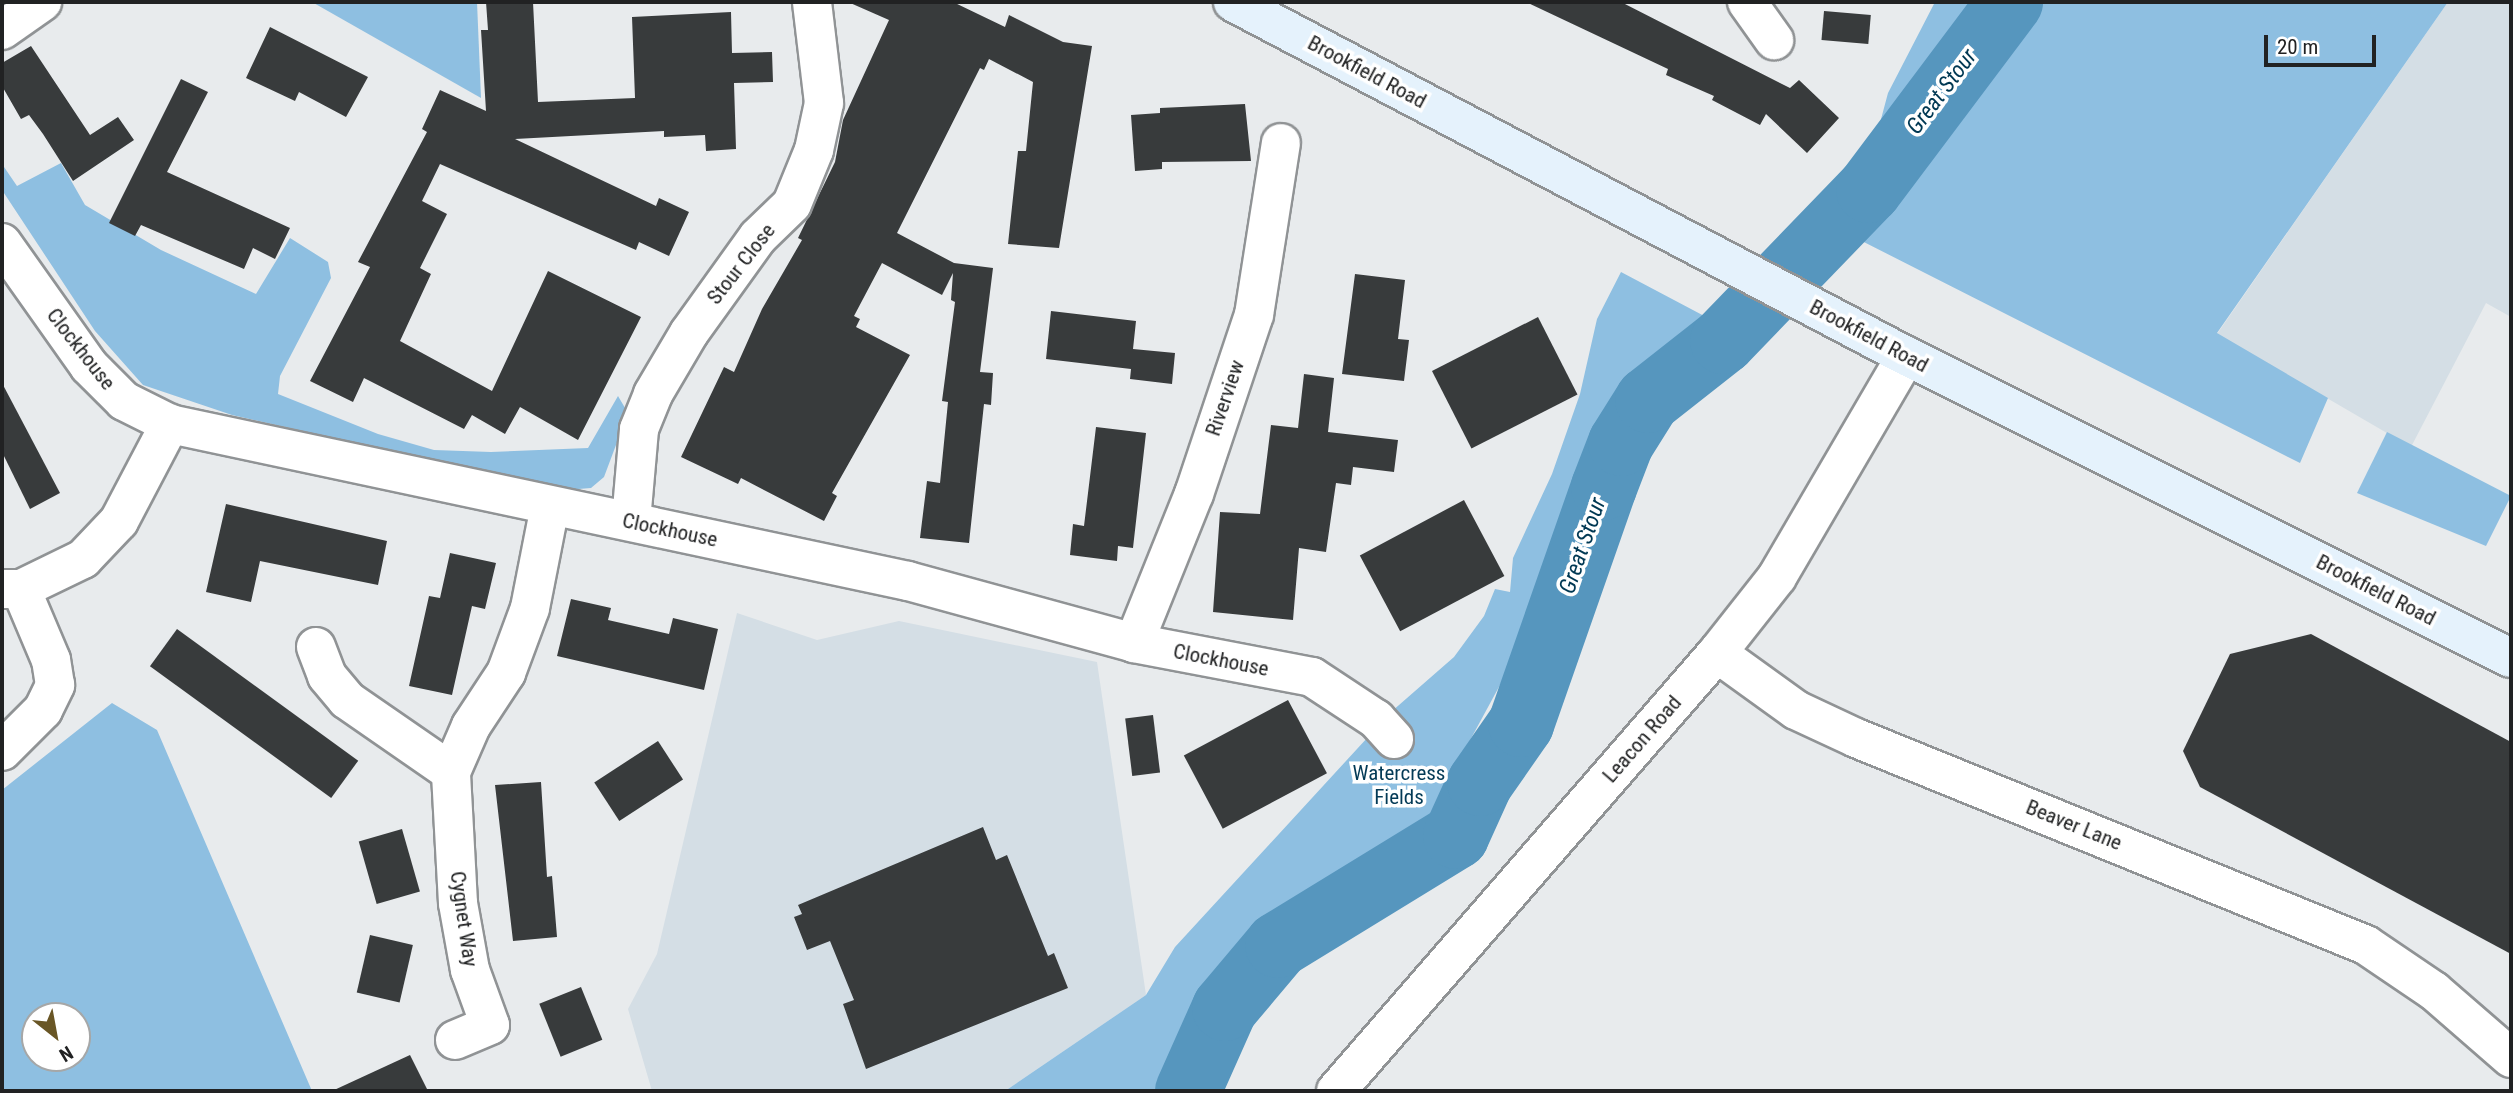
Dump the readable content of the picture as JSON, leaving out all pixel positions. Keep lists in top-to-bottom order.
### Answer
{
  "streets": {
    "main road": ["Brookfield Road"],
    "street": [
      "Stour Close",
      "Clockhouse",
      "Riverview",
      "Leacon Road",
      "Beaver Lane",
      "Cygnet Way"
    ]
  },
  "crossings": [
    ["Brookfield Road", "Leacon Road"],
    ["Stour Close", "Clockhouse"],
    ["Clockhouse", "Riverview"],
    ["Clockhouse", "Cygnet Way"],
    ["Leacon Road", "Beaver Lane"]
  ],
  "water": ["Great Stour"],
  "parks": ["Watercress Fields"],
  "scale_bar": "20 m",
  "north": "bottom right"
}
